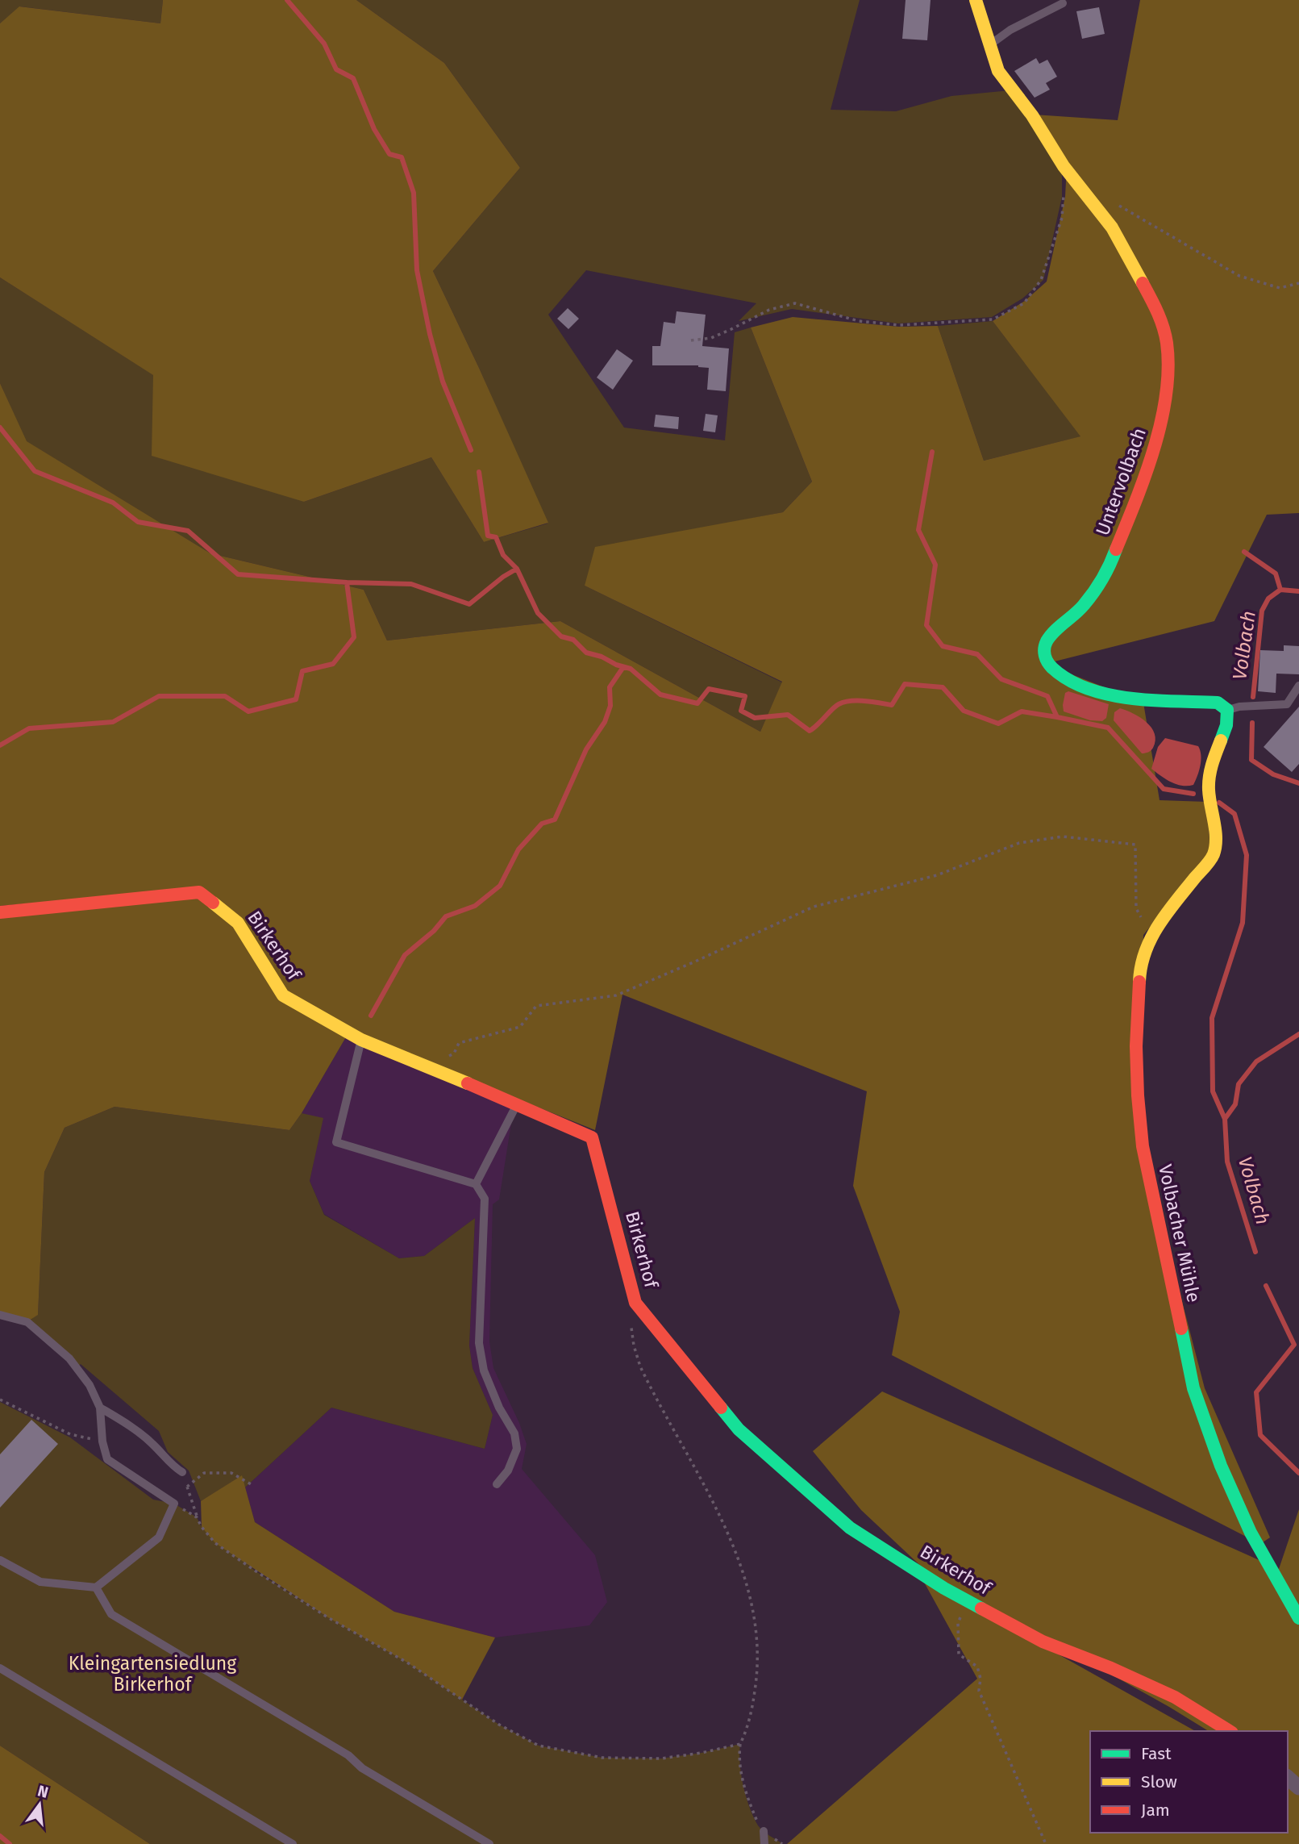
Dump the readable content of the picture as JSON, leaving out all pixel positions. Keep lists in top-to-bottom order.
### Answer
{
  "streets": {
    "street": ["Untervolbach", "Birkerhof", "Volbacher Mühle"]
  },
  "crossings": [
    ["Untervolbach", "Volbacher Mühle"]
  ],
  "water": ["Volbach"],
  "parks": ["Kleingartensiedlung Birkerhof"],
  "legend": ["Fast", "Slow", "Jam"],
  "north": "top"
}
